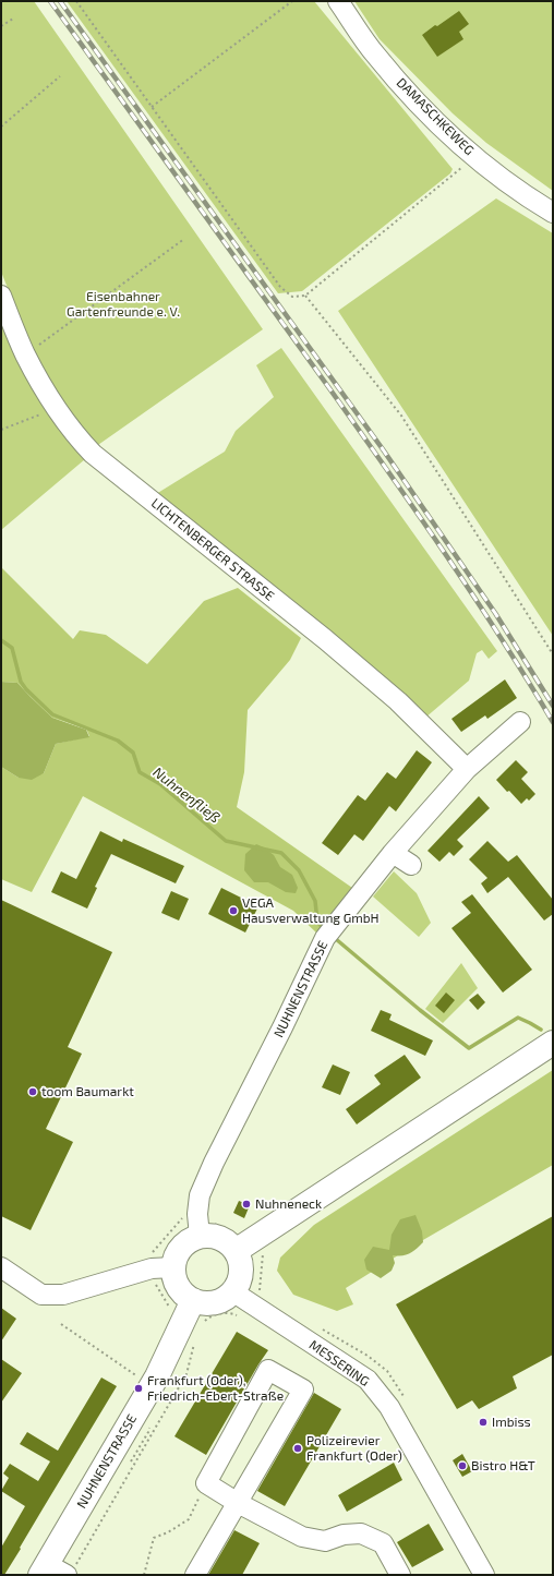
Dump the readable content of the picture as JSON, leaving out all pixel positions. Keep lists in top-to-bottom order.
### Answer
{
  "streets": {
    "main road": ["NUHNENSTRASSE"],
    "street": ["DAMASCHKEWEG", "LICHTENBERGER STRASSE", "MESSERING"]
  },
  "crossings": [
    ["LICHTENBERGER STRASSE", "NUHNENSTRASSE"],
    ["NUHNENSTRASSE", "MESSERING"]
  ],
  "water": ["Nuhnenfließ"],
  "parks": ["Eisenbahner Gartenfreunde e. V."],
  "places": [
    "VEGA Hausverwaltung GmbH",
    "toom Baumarkt",
    "Nuhneneck",
    "Frankfurt (Oder), Friedrich-Ebert-Straße",
    "Imbiss",
    "Polizeirevier Frankfurt (Oder)",
    "Bistro H&T"
  ]
}
